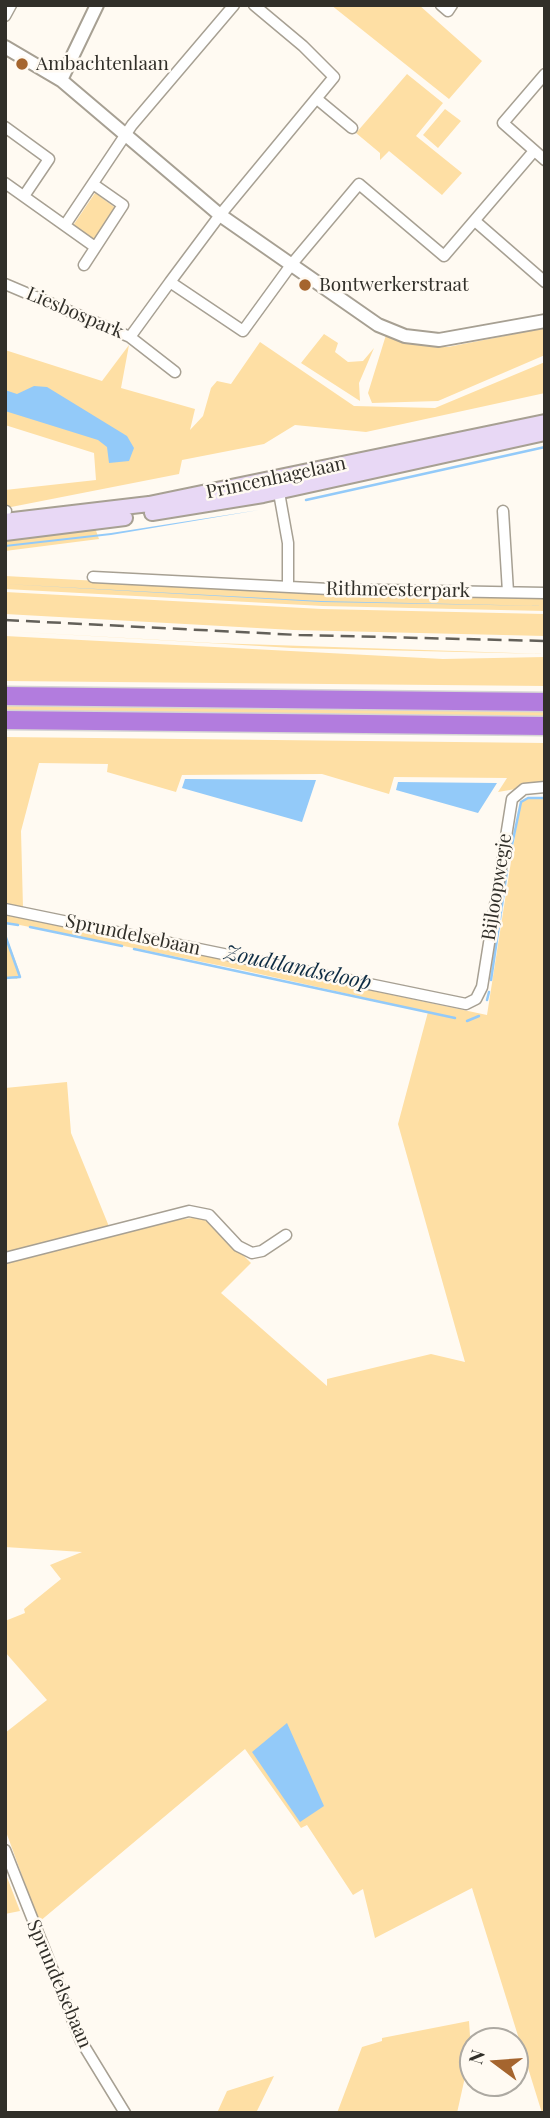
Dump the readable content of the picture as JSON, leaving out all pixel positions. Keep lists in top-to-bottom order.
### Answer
{
  "streets": {
    "main road": ["Princenhagelaan"],
    "street": [
      "Liesbospark",
      "Rithmeesterpark",
      "Bijloopwegje",
      "Sprundelsebaan"
    ]
  },
  "crossings": [
    ["Bijloopwegje", "Sprundelsebaan"]
  ],
  "water": ["Zoudtlandseloop"],
  "places": ["Ambachtenlaan", "Bontwerkerstraat"],
  "north": "left"
}
